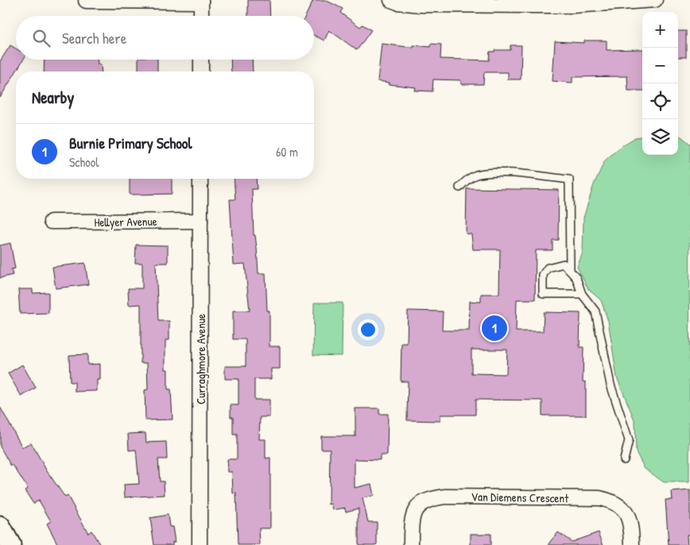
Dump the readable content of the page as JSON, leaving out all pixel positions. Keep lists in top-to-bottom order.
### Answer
{
  "streets": {
    "street": ["Hellyer Avenue", "Curraghmore Avenue", "Van Diemens Crescent"]
  },
  "crossings": [
    ["Hellyer Avenue", "Curraghmore Avenue"]
  ],
  "page": {
    "map_buttons": ["+", "−"],
    "search": "Search here",
    "heading": "Nearby",
    "list": [
      {
        "mark": "1",
        "name": "Burnie Primary School",
        "note": "School",
        "value": "60 m"
      }
    ],
    "pins": "1"
  }
}
